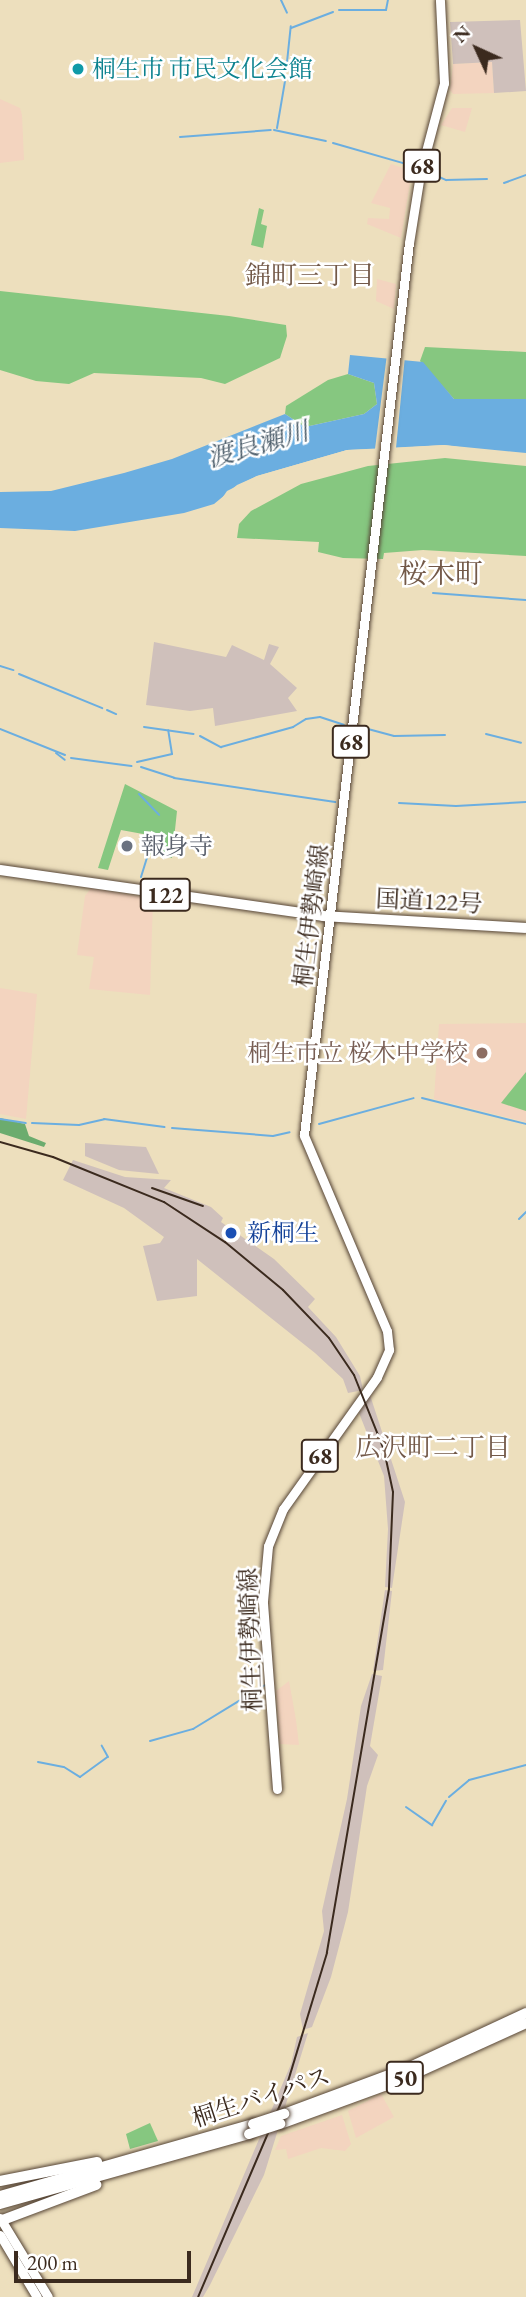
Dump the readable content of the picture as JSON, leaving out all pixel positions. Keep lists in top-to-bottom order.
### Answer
{
  "streets": {
    "highway": [
      "122",
      "国道122号",
      "50",
      "桐生バイパス"
    ],
    "main road": ["68", "桐生伊勢崎線"]
  },
  "crossings": [
    ["122", "国道122号"],
    ["122", "桐生伊勢崎線"],
    ["国道122号", "桐生伊勢崎線"],
    ["50", "桐生バイパス"]
  ],
  "districts": ["錦町三丁目", "桜木町", "広沢町二丁目"],
  "water": ["渡良瀬川"],
  "places": [
    "桐生市 市民文化会館",
    "報身寺",
    "桐生市立 桜木中学校",
    "新桐生"
  ],
  "scale_bar": "200 m",
  "north": "top left"
}
